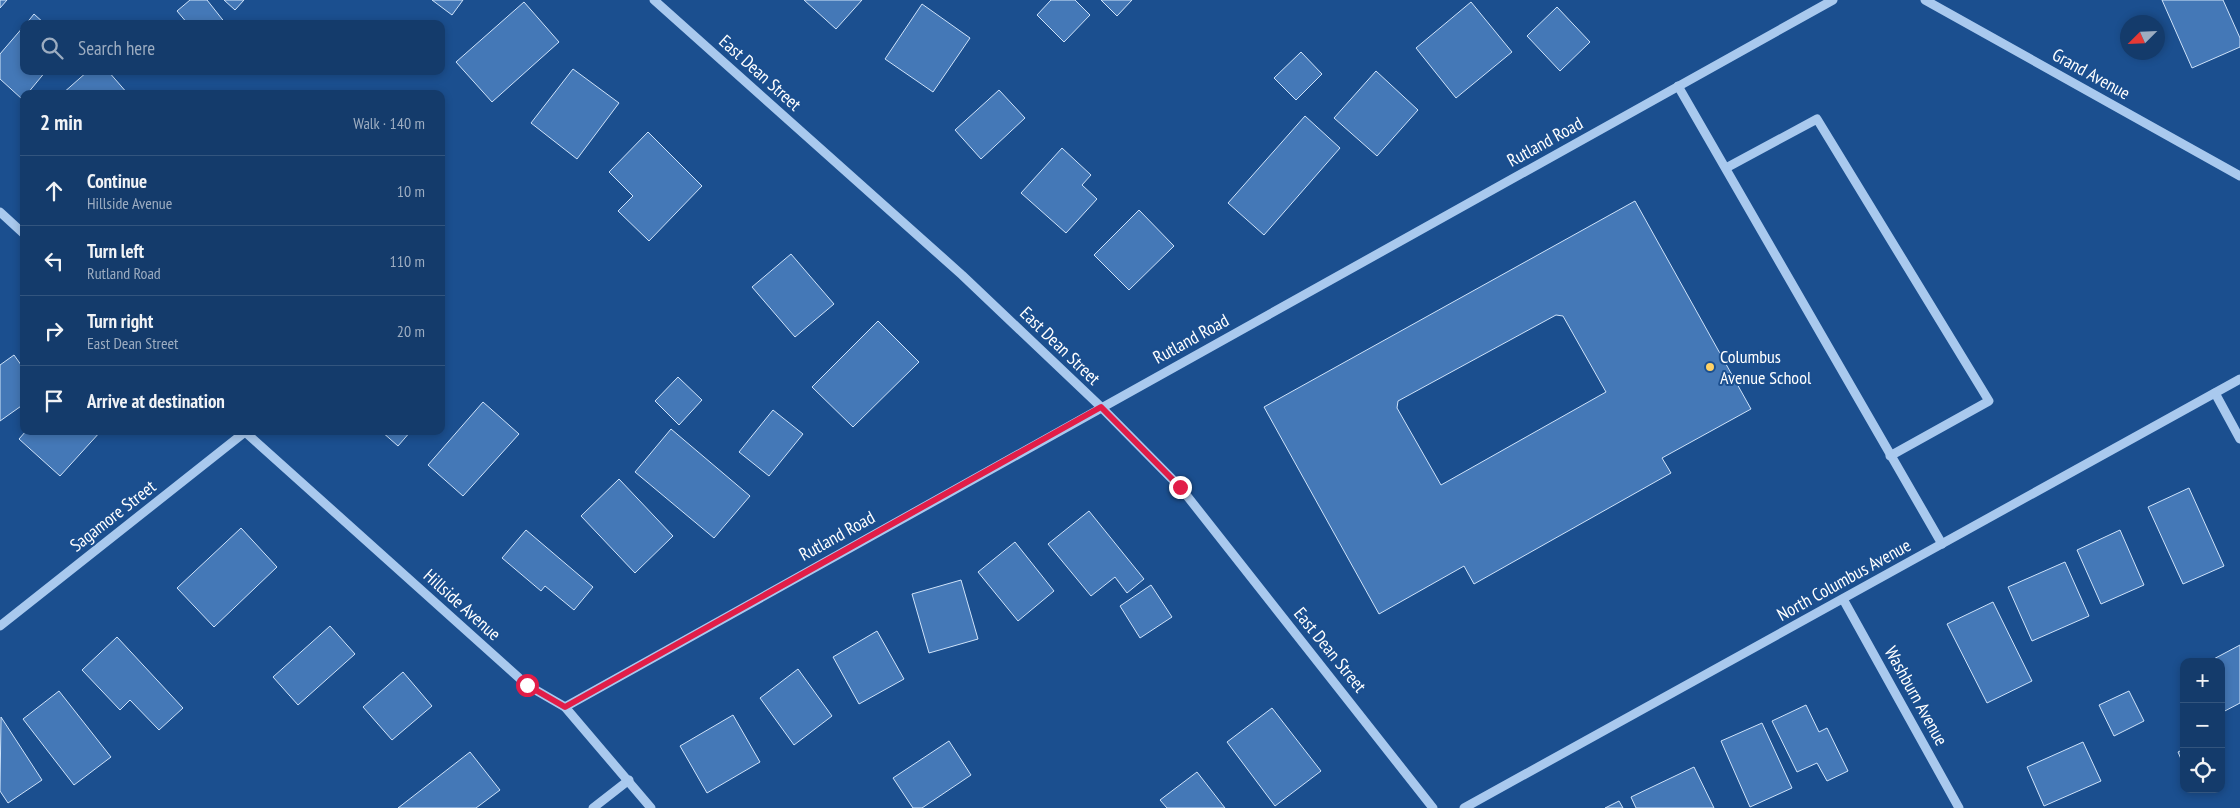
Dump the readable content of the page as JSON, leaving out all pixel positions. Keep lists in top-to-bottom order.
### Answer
{
  "streets": {
    "street": [
      "East Dean Street",
      "Grand Avenue",
      "Rutland Road",
      "Sagamore Street",
      "North Columbus Avenue",
      "Hillside Avenue",
      "Washburn Avenue"
    ]
  },
  "crossings": [
    ["East Dean Street", "Rutland Road"],
    ["Rutland Road", "Hillside Avenue"],
    ["North Columbus Avenue", "Washburn Avenue"]
  ],
  "places": ["Columbus Avenue School"],
  "north": "bottom left",
  "page": {
    "search": "Search here",
    "heading": ["2 min", "Walk · 140 m"],
    "list": [
      ["Continue", "Hillside Avenue", "10 m"],
      ["Turn left", "Rutland Road", "110 m"],
      ["Turn right", "East Dean Street", "20 m"],
      "Arrive at destination"
    ],
    "map_buttons": ["+", "−"]
  }
}
